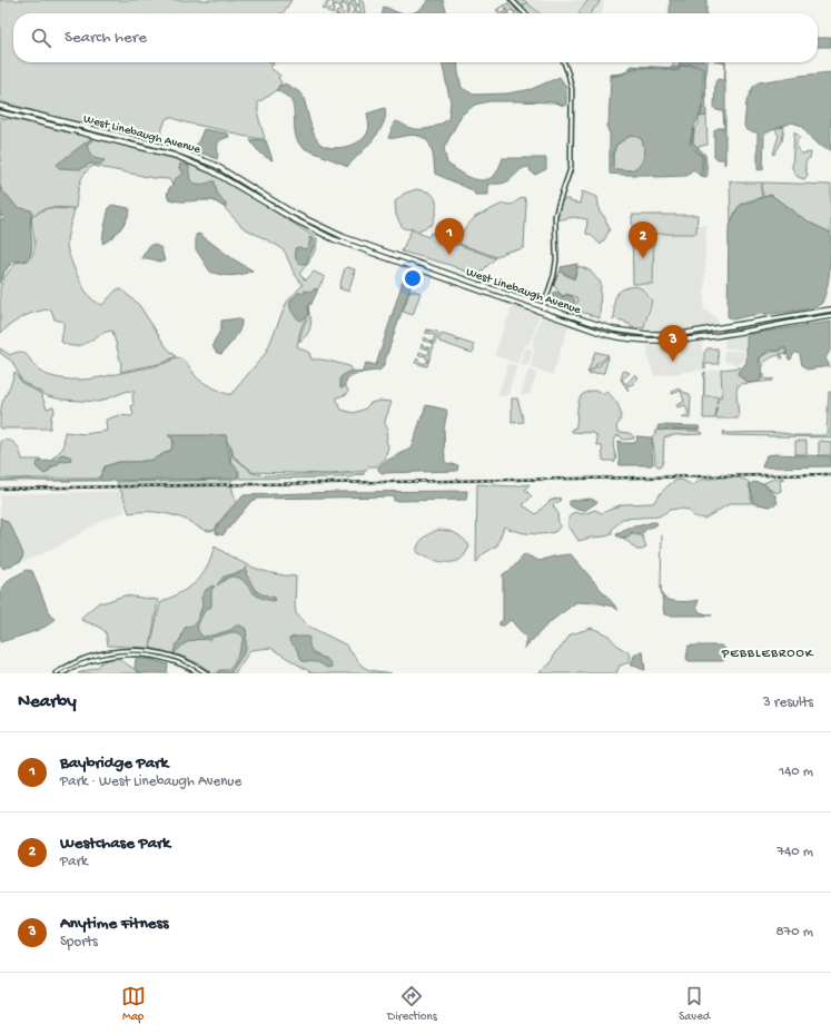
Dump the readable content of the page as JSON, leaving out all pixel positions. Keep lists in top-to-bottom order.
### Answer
{
  "streets": {
    "main road": ["West Linebaugh Avenue"]
  },
  "districts": ["PEBBLEBROOK"],
  "page": {
    "search": "Search here",
    "pins": ["1", "2", "3"],
    "heading": ["Nearby", "3 results"],
    "list": [
      {
        "mark": "1",
        "name": "Baybridge Park",
        "note": "Park · West Linebaugh Avenue",
        "value": "140 m"
      },
      {
        "mark": "2",
        "name": "Westchase Park",
        "note": "Park",
        "value": "740 m"
      },
      {
        "mark": "3",
        "name": "Anytime Fitness",
        "note": "Sports",
        "value": "870 m"
      }
    ],
    "nav": ["Map", "Directions", "Saved"]
  }
}
